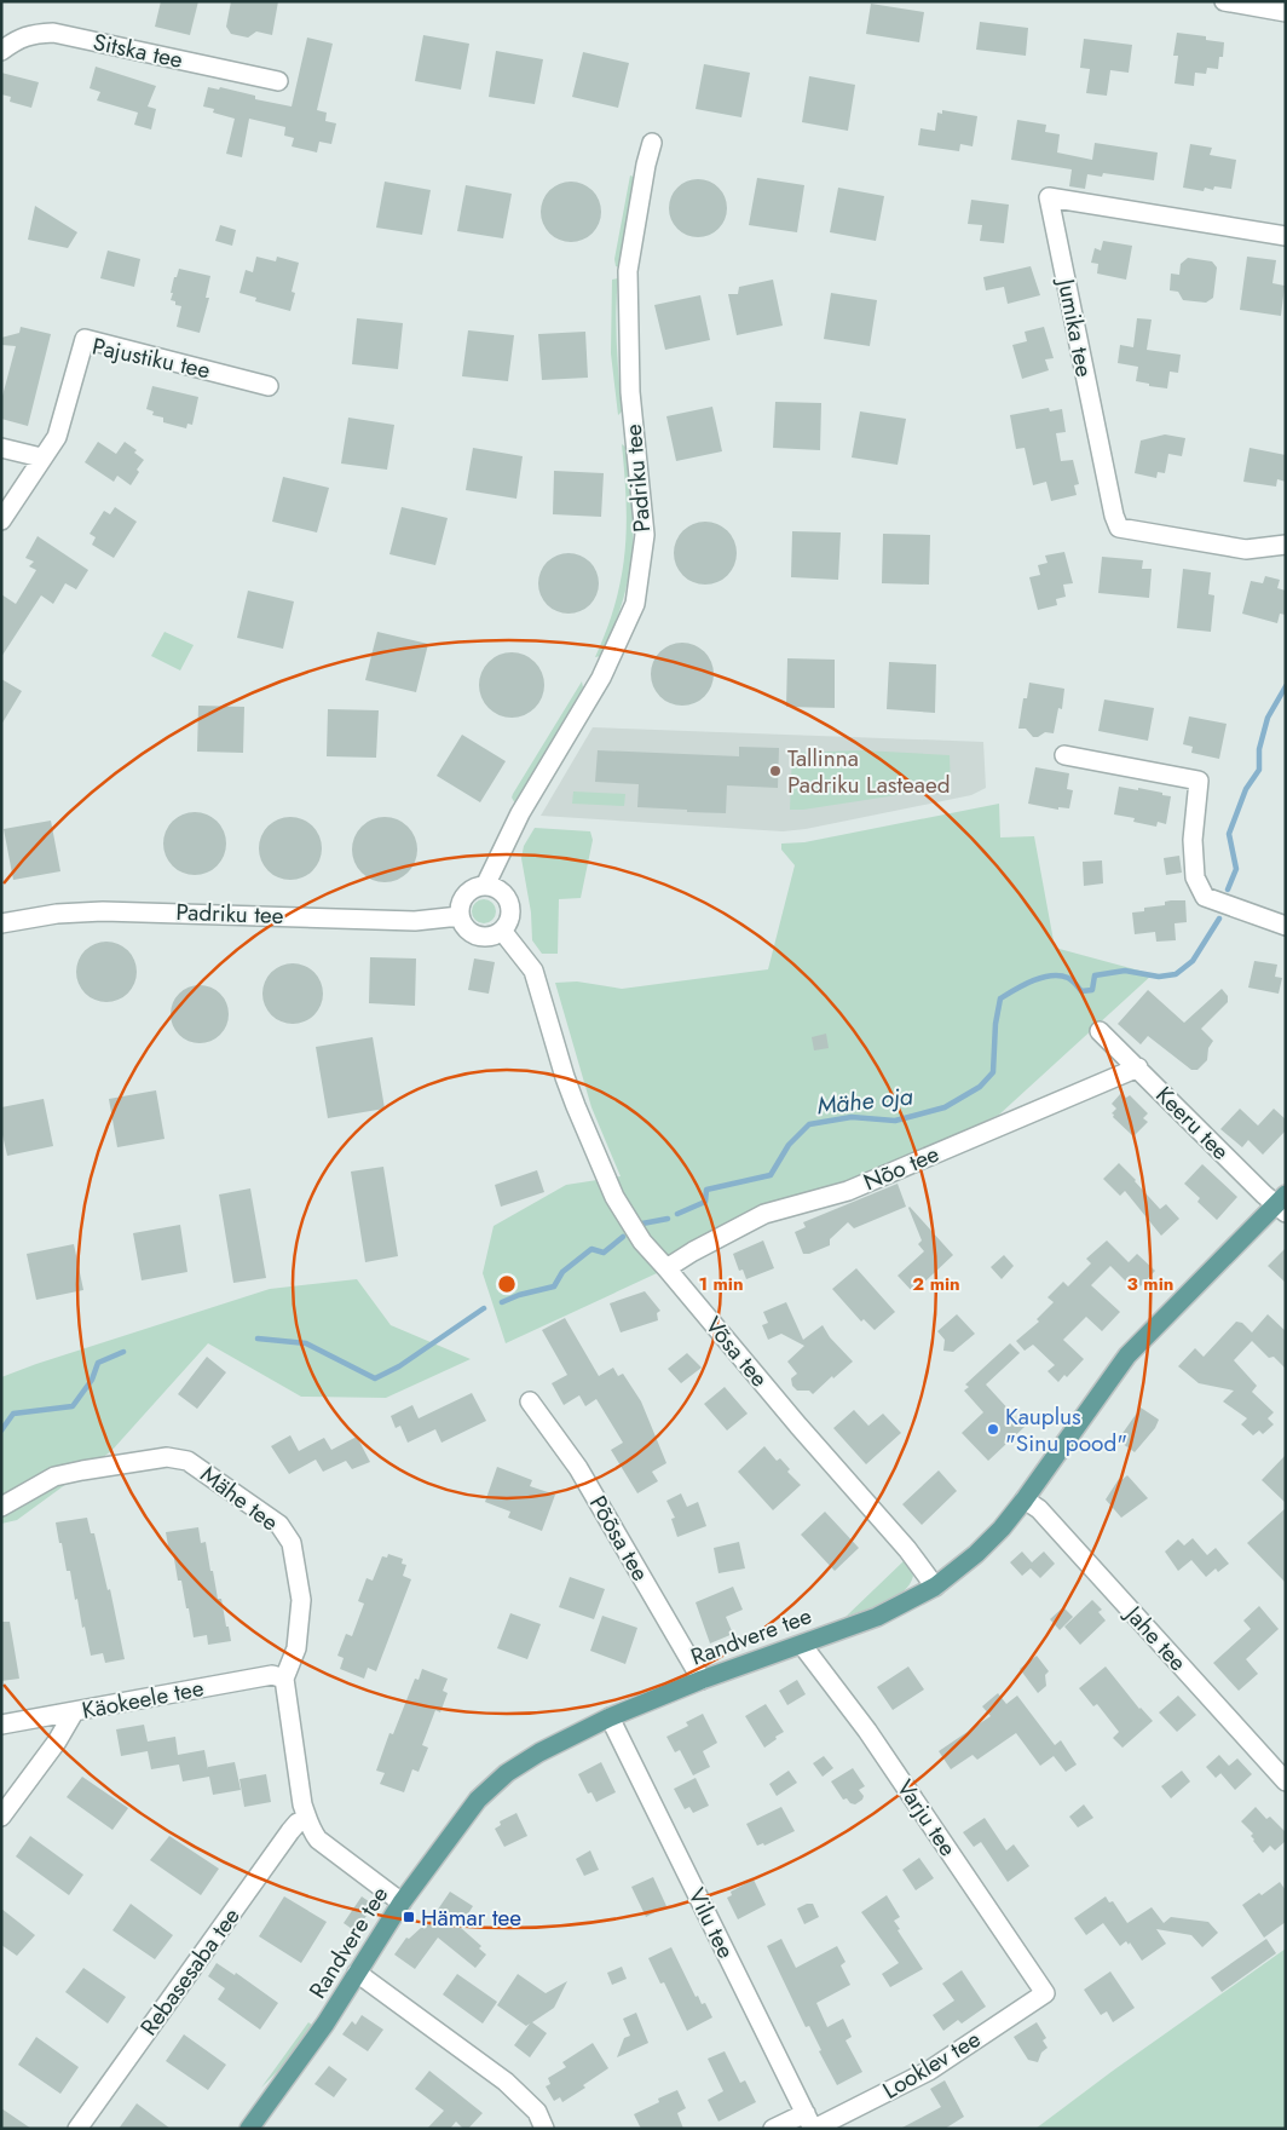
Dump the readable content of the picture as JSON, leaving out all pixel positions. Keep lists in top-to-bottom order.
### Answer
{
  "streets": {
    "main road": ["Randvere tee"],
    "street": [
      "Sitska tee",
      "Jumika tee",
      "Pajustiku tee",
      "Padriku tee",
      "Keeru tee",
      "Nõo tee",
      "Võsa tee",
      "Mähe tee",
      "Põõsa tee",
      "Jahe tee",
      "Käokeele tee",
      "Varju tee",
      "Vilu tee",
      "Rebasesaba tee",
      "Looklev tee"
    ]
  },
  "crossings": [
    ["Padriku tee", "Võsa tee"],
    ["Keeru tee", "Nõo tee"],
    ["Keeru tee", "Randvere tee"],
    ["Nõo tee", "Võsa tee"],
    ["Võsa tee", "Randvere tee"],
    ["Mähe tee", "Käokeele tee"],
    ["Põõsa tee", "Randvere tee"],
    ["Randvere tee", "Jahe tee"],
    ["Randvere tee", "Varju tee"],
    ["Randvere tee", "Vilu tee"],
    ["Varju tee", "Looklev tee"],
    ["Vilu tee", "Looklev tee"]
  ],
  "water": ["Mähe oja"],
  "places": {
    "other": ["Tallinna Padriku Lasteaed", "Kauplus \"Sinu pood\""],
    "transit": ["Hämar tee"]
  },
  "rings": ["1 min", "2 min", "3 min"]
}
